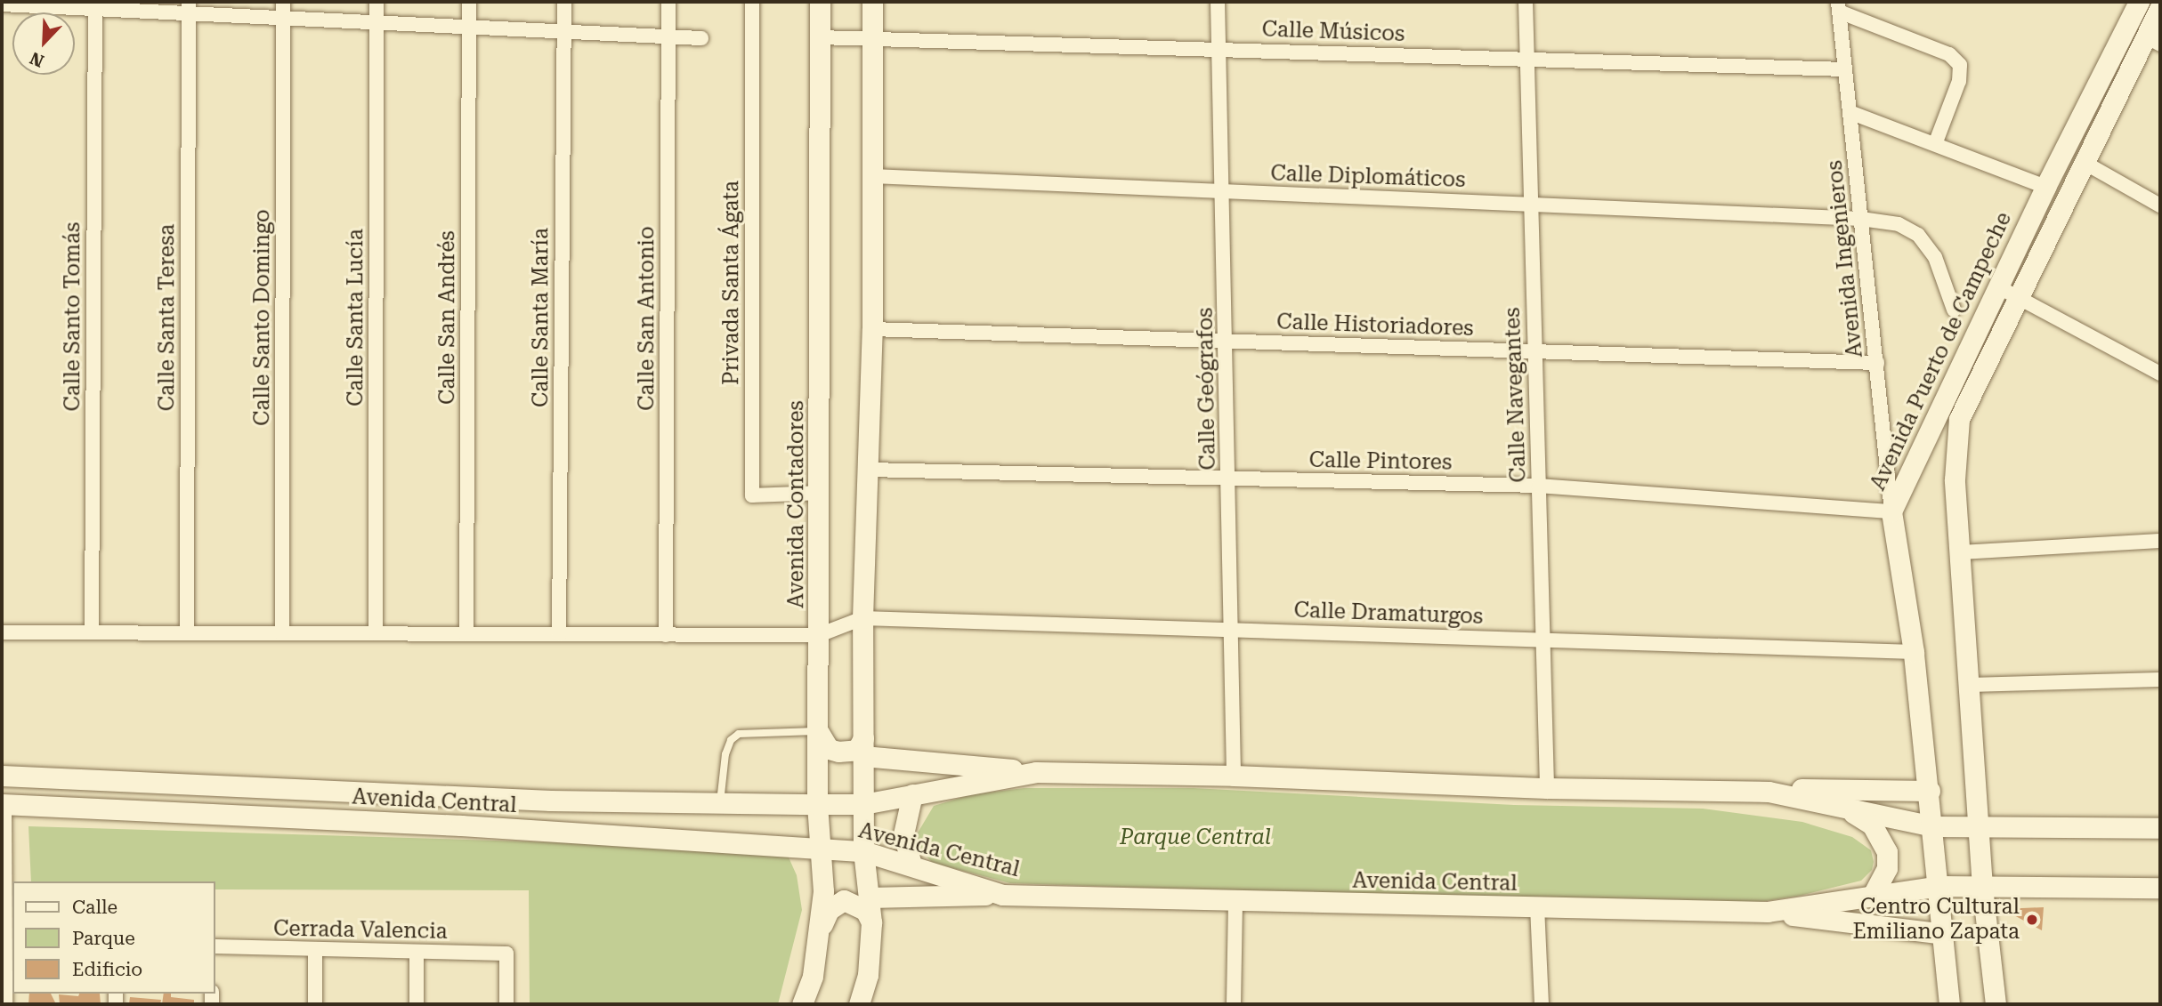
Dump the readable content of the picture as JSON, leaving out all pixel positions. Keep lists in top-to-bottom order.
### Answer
{
  "streets": {
    "main road": ["Avenida Puerto de Campeche", "Avenida Contadores", "Avenida Central"],
    "street": [
      "Calle Músicos",
      "Calle Diplomáticos",
      "Avenida Ingenieros",
      "Privada Santa Ágata",
      "Calle Santo Tomás",
      "Calle Santa Teresa",
      "Calle Santo Domingo",
      "Calle Santa Lucía",
      "Calle San Andrés",
      "Calle Santa María",
      "Calle San Antonio",
      "Calle Historiadores",
      "Calle Geógrafos",
      "Calle Navegantes",
      "Calle Pintores",
      "Calle Dramaturgos",
      "Cerrada Valencia"
    ]
  },
  "crossings": [
    ["Calle Músicos", "Avenida Ingenieros"],
    ["Calle Músicos", "Calle Geógrafos"],
    ["Calle Músicos", "Calle Navegantes"],
    ["Calle Músicos", "Avenida Contadores"],
    ["Calle Diplomáticos", "Avenida Ingenieros"],
    ["Calle Diplomáticos", "Calle Geógrafos"],
    ["Calle Diplomáticos", "Calle Navegantes"],
    ["Avenida Ingenieros", "Calle Historiadores"],
    ["Avenida Ingenieros", "Avenida Puerto de Campeche"],
    ["Avenida Ingenieros", "Calle Pintores"],
    ["Privada Santa Ágata", "Avenida Contadores"],
    ["Calle Historiadores", "Calle Geógrafos"],
    ["Calle Historiadores", "Calle Navegantes"],
    ["Avenida Puerto de Campeche", "Calle Pintores"],
    ["Avenida Puerto de Campeche", "Calle Dramaturgos"],
    ["Avenida Puerto de Campeche", "Avenida Central"],
    ["Calle Geógrafos", "Calle Pintores"],
    ["Calle Geógrafos", "Calle Dramaturgos"],
    ["Calle Geógrafos", "Avenida Central"],
    ["Calle Navegantes", "Calle Pintores"],
    ["Calle Navegantes", "Calle Dramaturgos"],
    ["Calle Navegantes", "Avenida Central"],
    ["Avenida Contadores", "Avenida Central"]
  ],
  "parks": ["Parque Central"],
  "places": ["Centro Cultural Emiliano Zapata"],
  "legend": ["Calle", "Parque", "Edificio"],
  "north": "bottom left"
}
